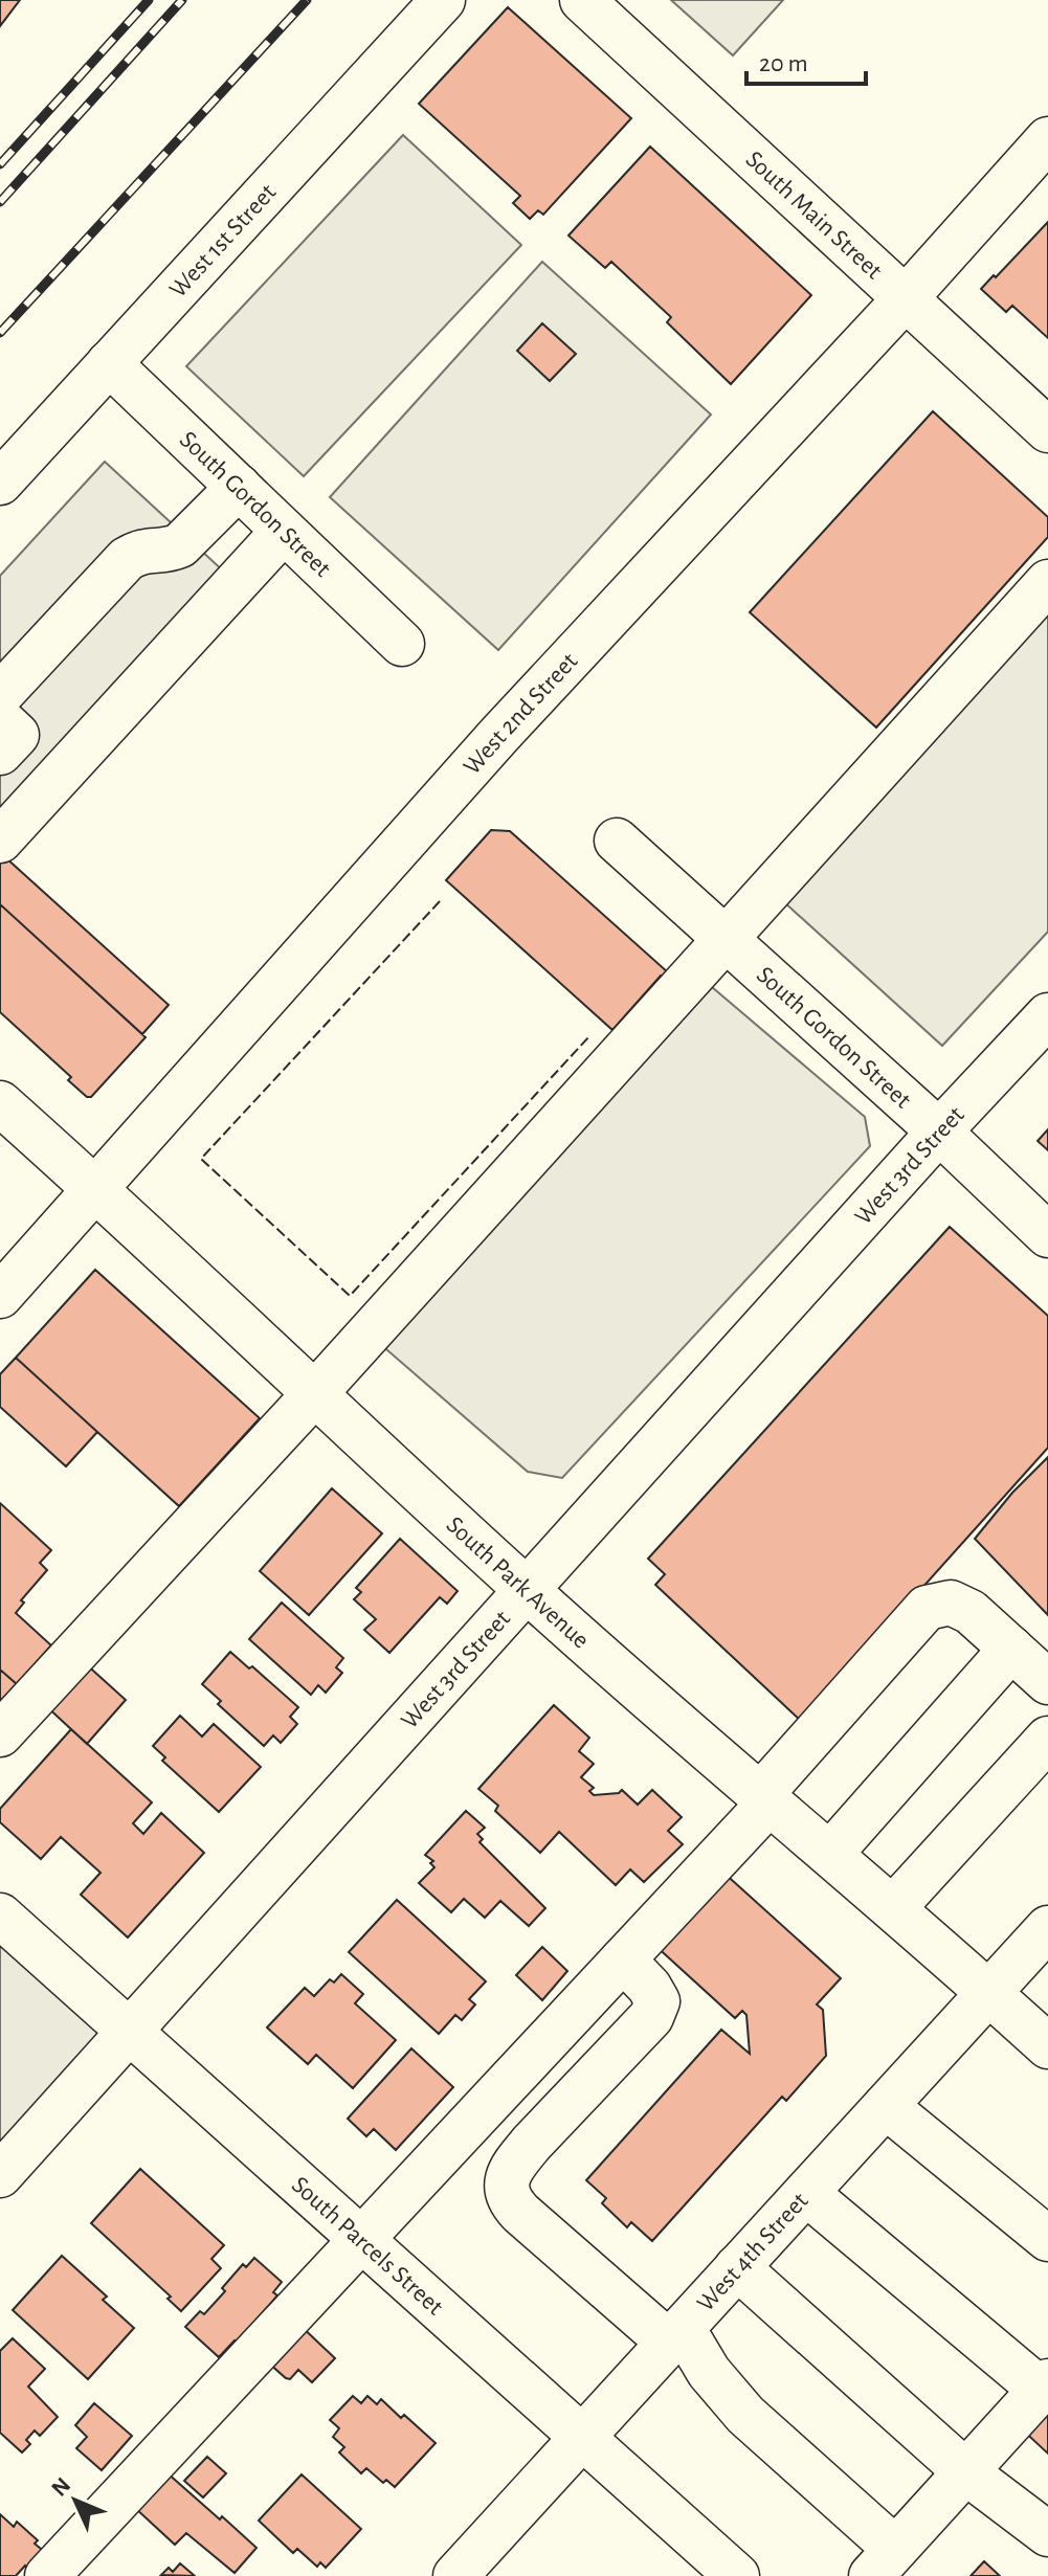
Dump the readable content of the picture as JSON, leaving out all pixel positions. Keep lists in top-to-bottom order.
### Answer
{
  "streets": {
    "street": [
      "South Main Street",
      "West 1st Street",
      "South Gordon Street",
      "West 2nd Street",
      "West 3rd Street",
      "South Park Avenue",
      "South Parcels Street",
      "West 4th Street"
    ]
  },
  "crossings": [
    ["South Main Street", "West 2nd Street"],
    ["West 1st Street", "South Gordon Street"],
    ["South Gordon Street", "West 3rd Street"],
    ["West 2nd Street", "South Park Avenue"],
    ["West 3rd Street", "South Park Avenue"],
    ["West 3rd Street", "South Parcels Street"],
    ["South Park Avenue", "West 4th Street"],
    ["South Parcels Street", "West 4th Street"]
  ],
  "scale_bar": "20 m",
  "north": "top left"
}
